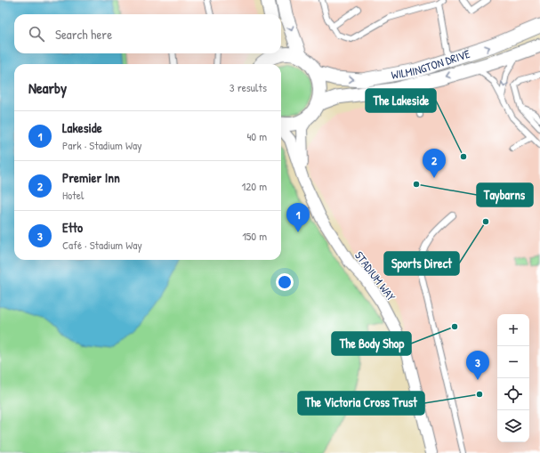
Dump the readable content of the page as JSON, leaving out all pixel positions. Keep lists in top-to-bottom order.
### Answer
{
  "streets": {
    "street": ["WILMINGTON DRIVE", "STADIUM WAY"]
  },
  "crossings": [
    ["WILMINGTON DRIVE", "STADIUM WAY"]
  ],
  "places": [
    "The Lakeside",
    "Taybarns",
    "Sports Direct",
    "The Body Shop",
    "The Victoria Cross Trust"
  ],
  "page": {
    "search": "Search here",
    "heading": ["Nearby", "3 results"],
    "list": [
      {
        "mark": "1",
        "name": "Lakeside",
        "note": "Park · Stadium Way",
        "value": "40 m"
      },
      {
        "mark": "2",
        "name": "Premier Inn",
        "note": "Hotel",
        "value": "120 m"
      },
      {
        "mark": "3",
        "name": "Etto",
        "note": "Café · Stadium Way",
        "value": "150 m"
      }
    ],
    "pins": ["2", "1", "3"],
    "map_buttons": ["+", "−"]
  }
}
